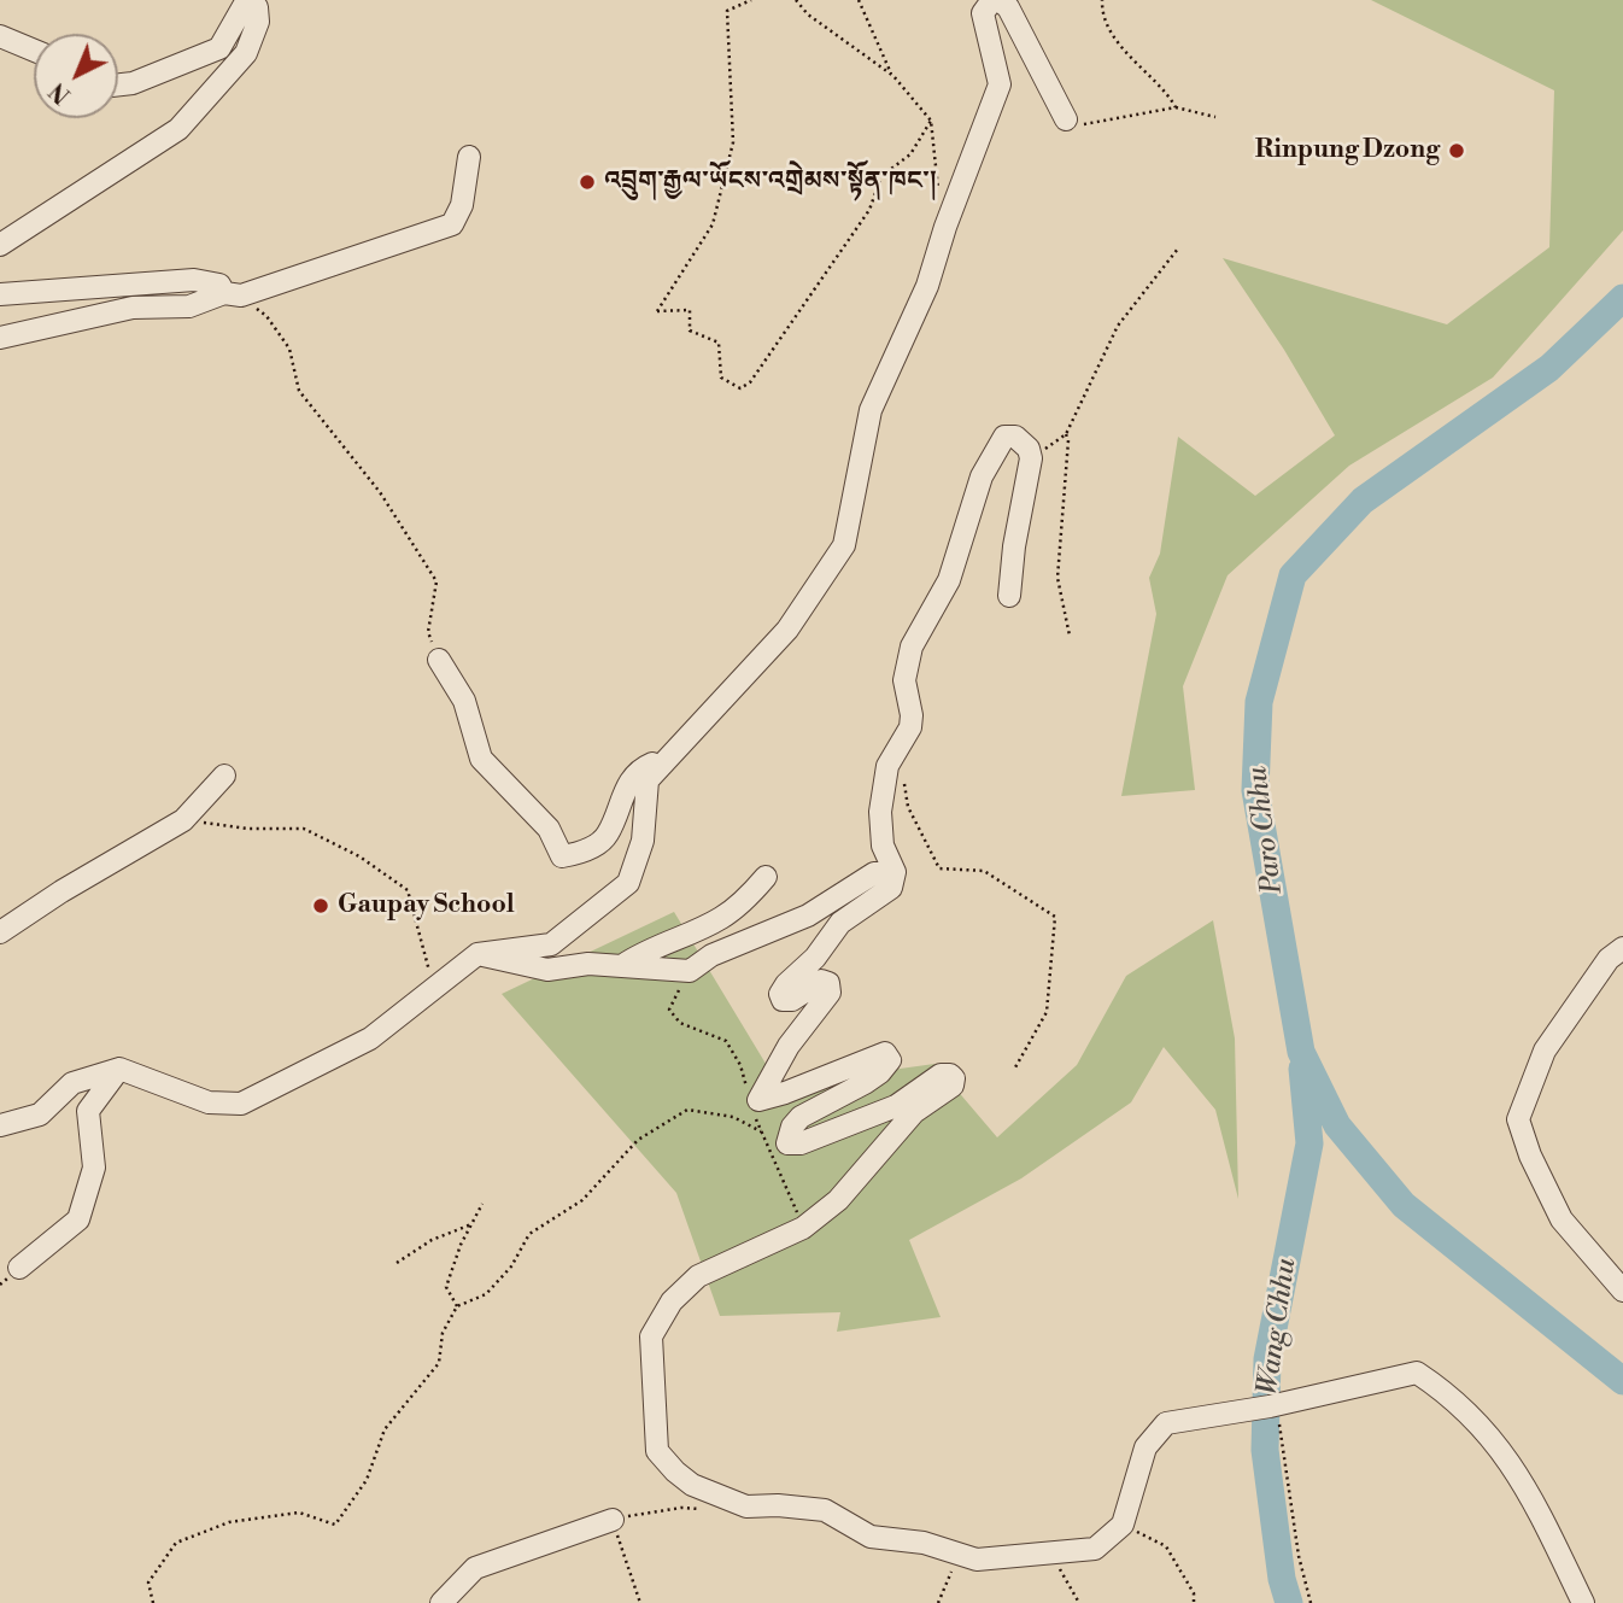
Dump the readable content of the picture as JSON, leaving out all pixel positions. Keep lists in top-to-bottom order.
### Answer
{
  "water": ["Paro Chhu", "Wang Chhu"],
  "places": ["Rinpung Dzong", "འབྲུག་རྒྱལ་ཡོངས་འགྲེམས་སྟོན་ཁང་།", "Gaupay School"],
  "north": "bottom left"
}
